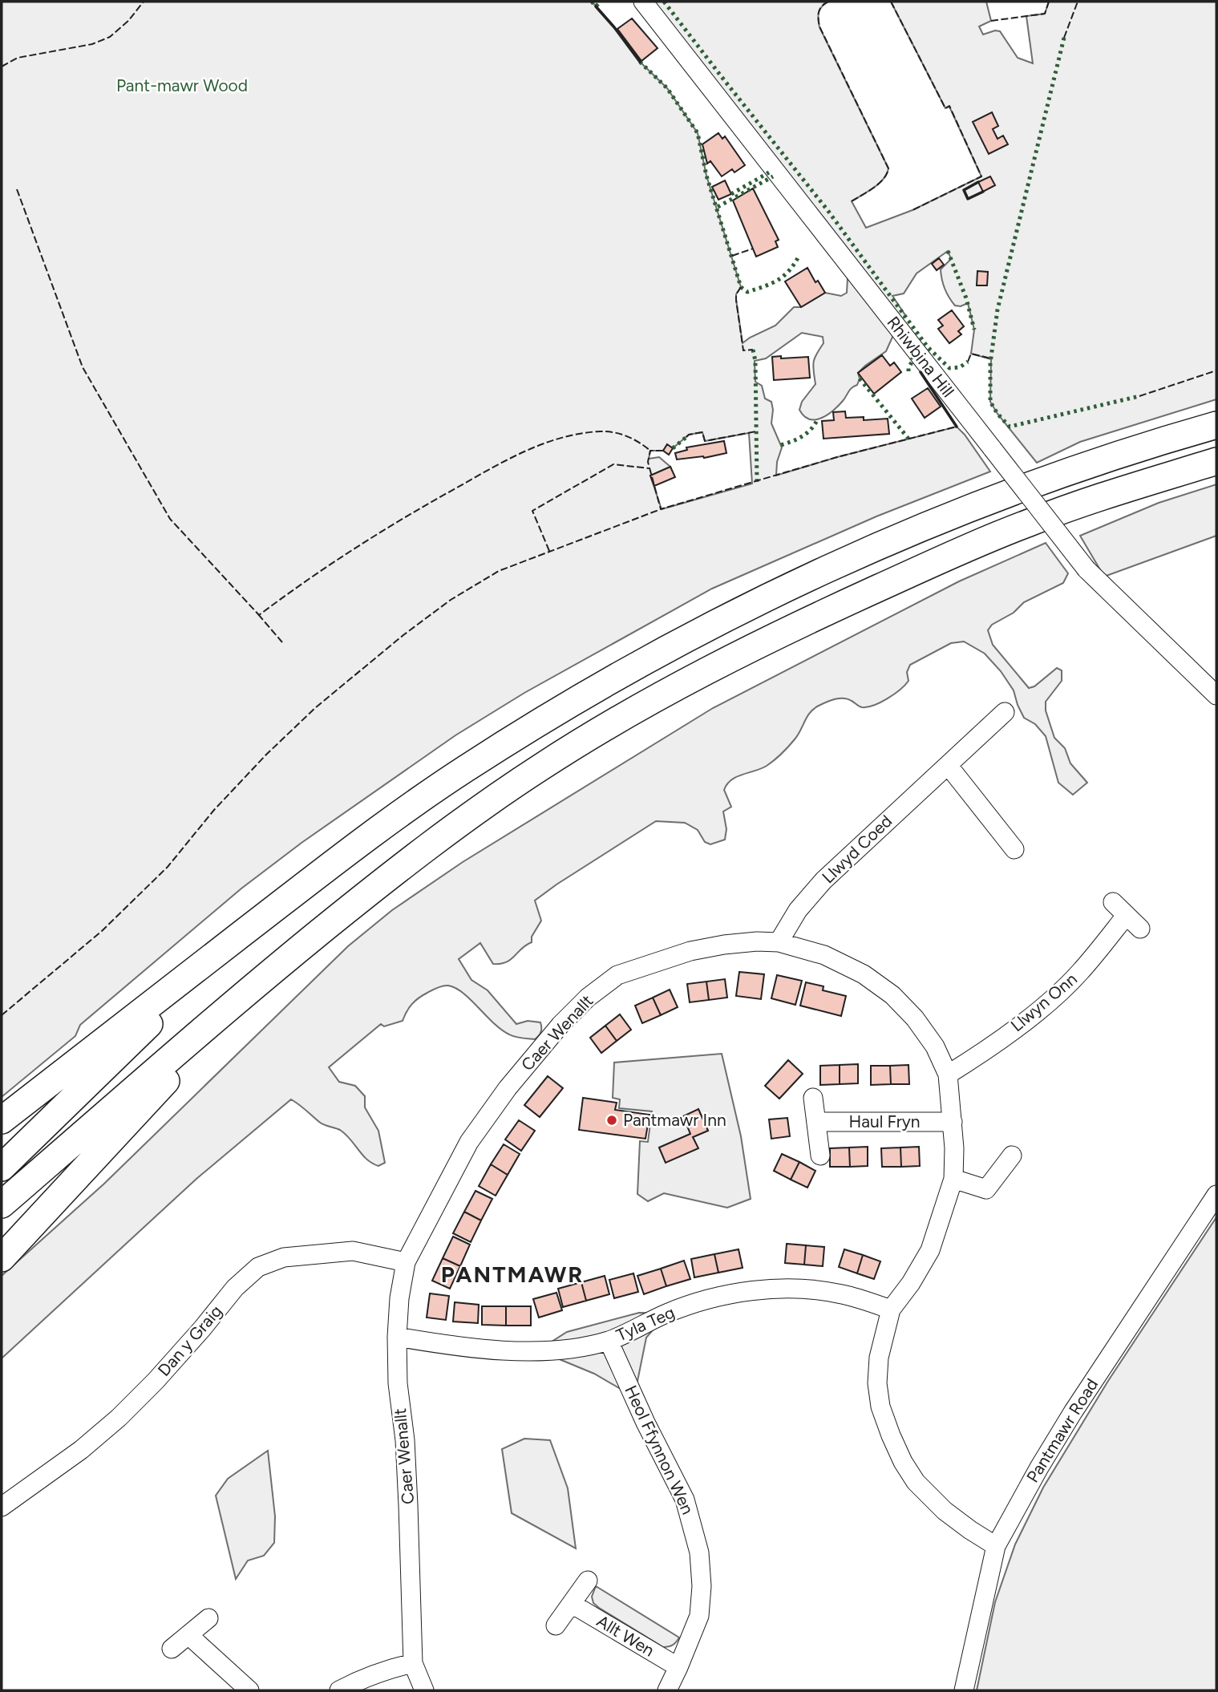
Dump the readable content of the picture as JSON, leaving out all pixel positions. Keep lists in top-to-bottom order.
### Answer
{
  "streets": {
    "street": [
      "Rhiwbina Hill",
      "Llwyd Coed",
      "Llwyn Onn",
      "Caer Wenallt",
      "Haul Fryn",
      "Tyla Teg",
      "Dan y Graig",
      "Pantmawr Road",
      "Heol Ffynnon Wen",
      "Allt Wen"
    ]
  },
  "crossings": [
    ["Llwyd Coed", "Caer Wenallt"],
    ["Llwyn Onn", "Caer Wenallt"],
    ["Caer Wenallt", "Haul Fryn"],
    ["Caer Wenallt", "Tyla Teg"],
    ["Caer Wenallt", "Dan y Graig"],
    ["Caer Wenallt", "Pantmawr Road"],
    ["Tyla Teg", "Heol Ffynnon Wen"],
    ["Heol Ffynnon Wen", "Allt Wen"]
  ],
  "districts": ["PANTMAWR"],
  "parks": ["Pant-mawr Wood"],
  "places": ["Pantmawr Inn"]
}
